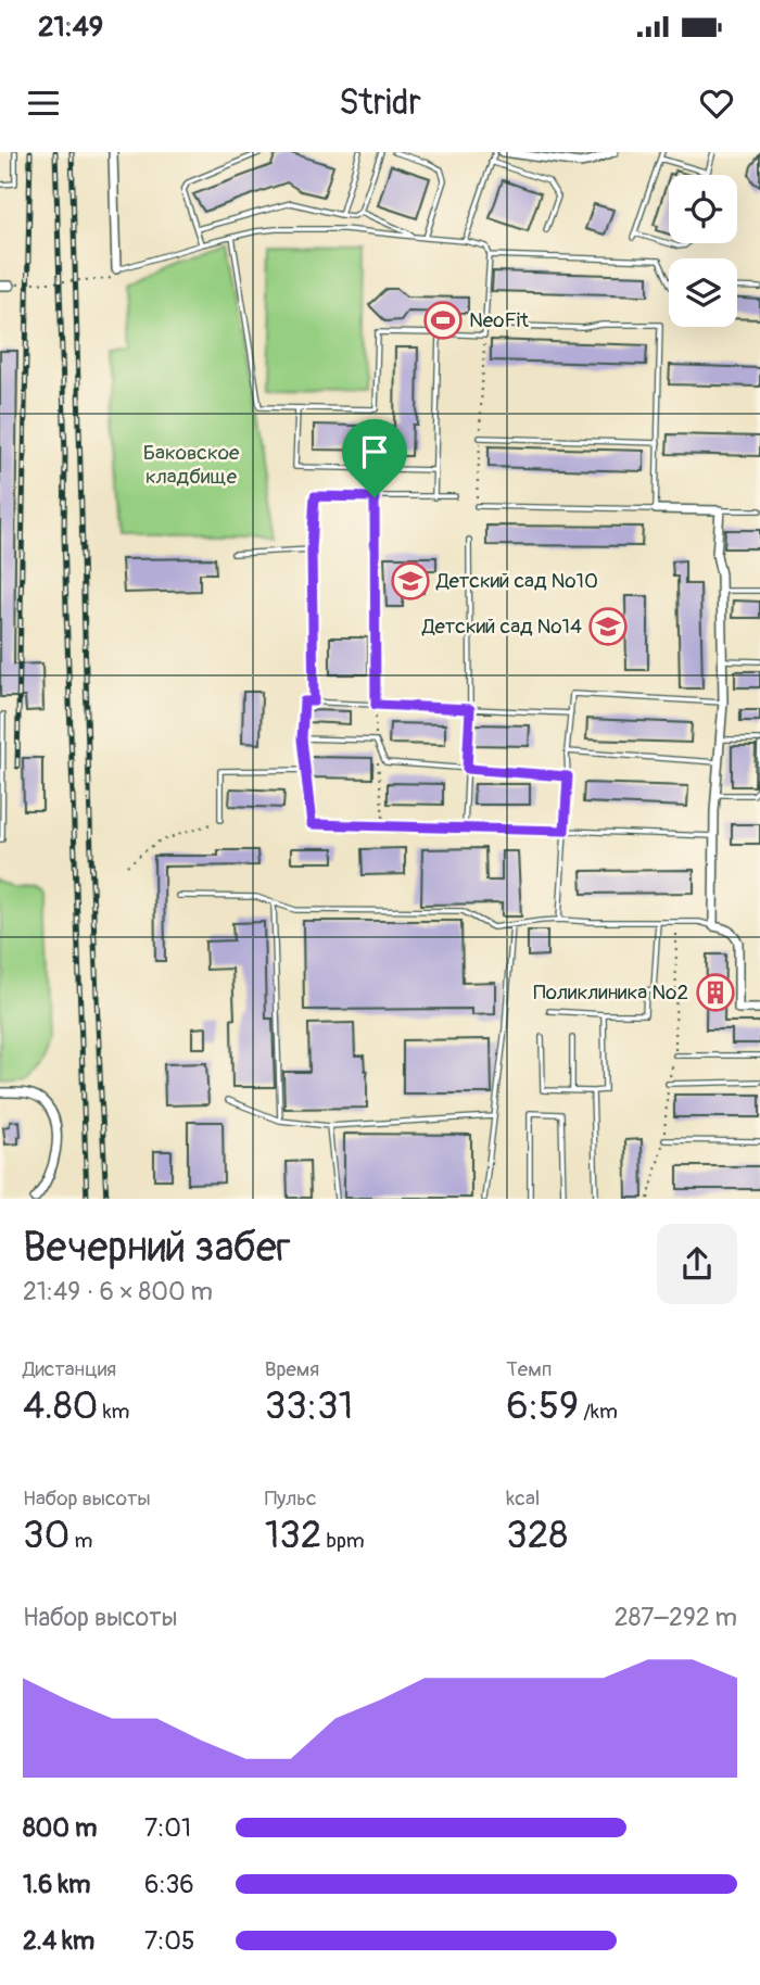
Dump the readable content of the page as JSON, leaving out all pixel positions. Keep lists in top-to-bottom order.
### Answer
{
  "parks": ["Баковское кладбище"],
  "places": {
    "sports": ["NeoFit"],
    "school or university": ["Детский сад №10", "Детский сад №14"],
    "building": ["Поликлиника №2"]
  },
  "page": {
    "status": "21:49",
    "header": "Stridr",
    "heading": ["Вечерний забег", "21:49 · 6 × 800 m"],
    "stats": [
      ["Дистанция", "4.80 km"],
      ["Время", "33:31"],
      ["Темп", "6:59 /km"],
      ["Набор высоты", "30 m"],
      ["Пульс", "132 bpm"],
      ["kcal", "328"]
    ],
    "chart": ["Набор высоты", "287–292 m"],
    "list": [
      {
        "name": "800 m",
        "note": "7:01"
      },
      {
        "name": "1.6 km",
        "note": "6:36"
      },
      {
        "name": "2.4 km",
        "note": "7:05"
      }
    ]
  }
}
